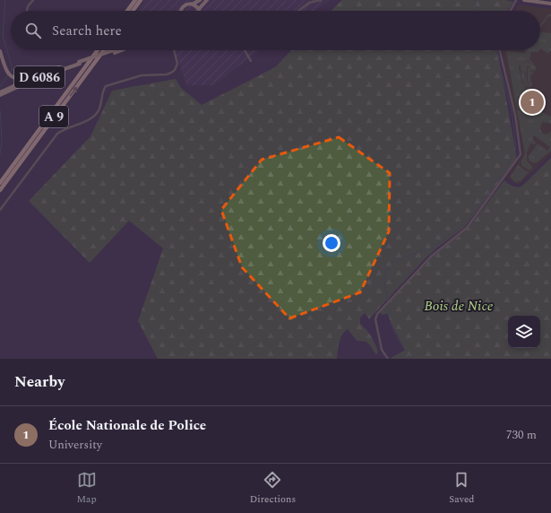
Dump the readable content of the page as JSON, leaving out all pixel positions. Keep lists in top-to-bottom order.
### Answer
{
  "streets": {
    "highway": ["A 9"],
    "main road": ["D 6086"]
  },
  "parks": ["Bois de Nice"],
  "page": {
    "search": "Search here",
    "pins": "1",
    "heading": "Nearby",
    "list": [
      {
        "mark": "1",
        "name": "École Nationale de Police",
        "note": "University",
        "value": "730 m"
      }
    ],
    "nav": ["Map", "Directions", "Saved"]
  }
}
